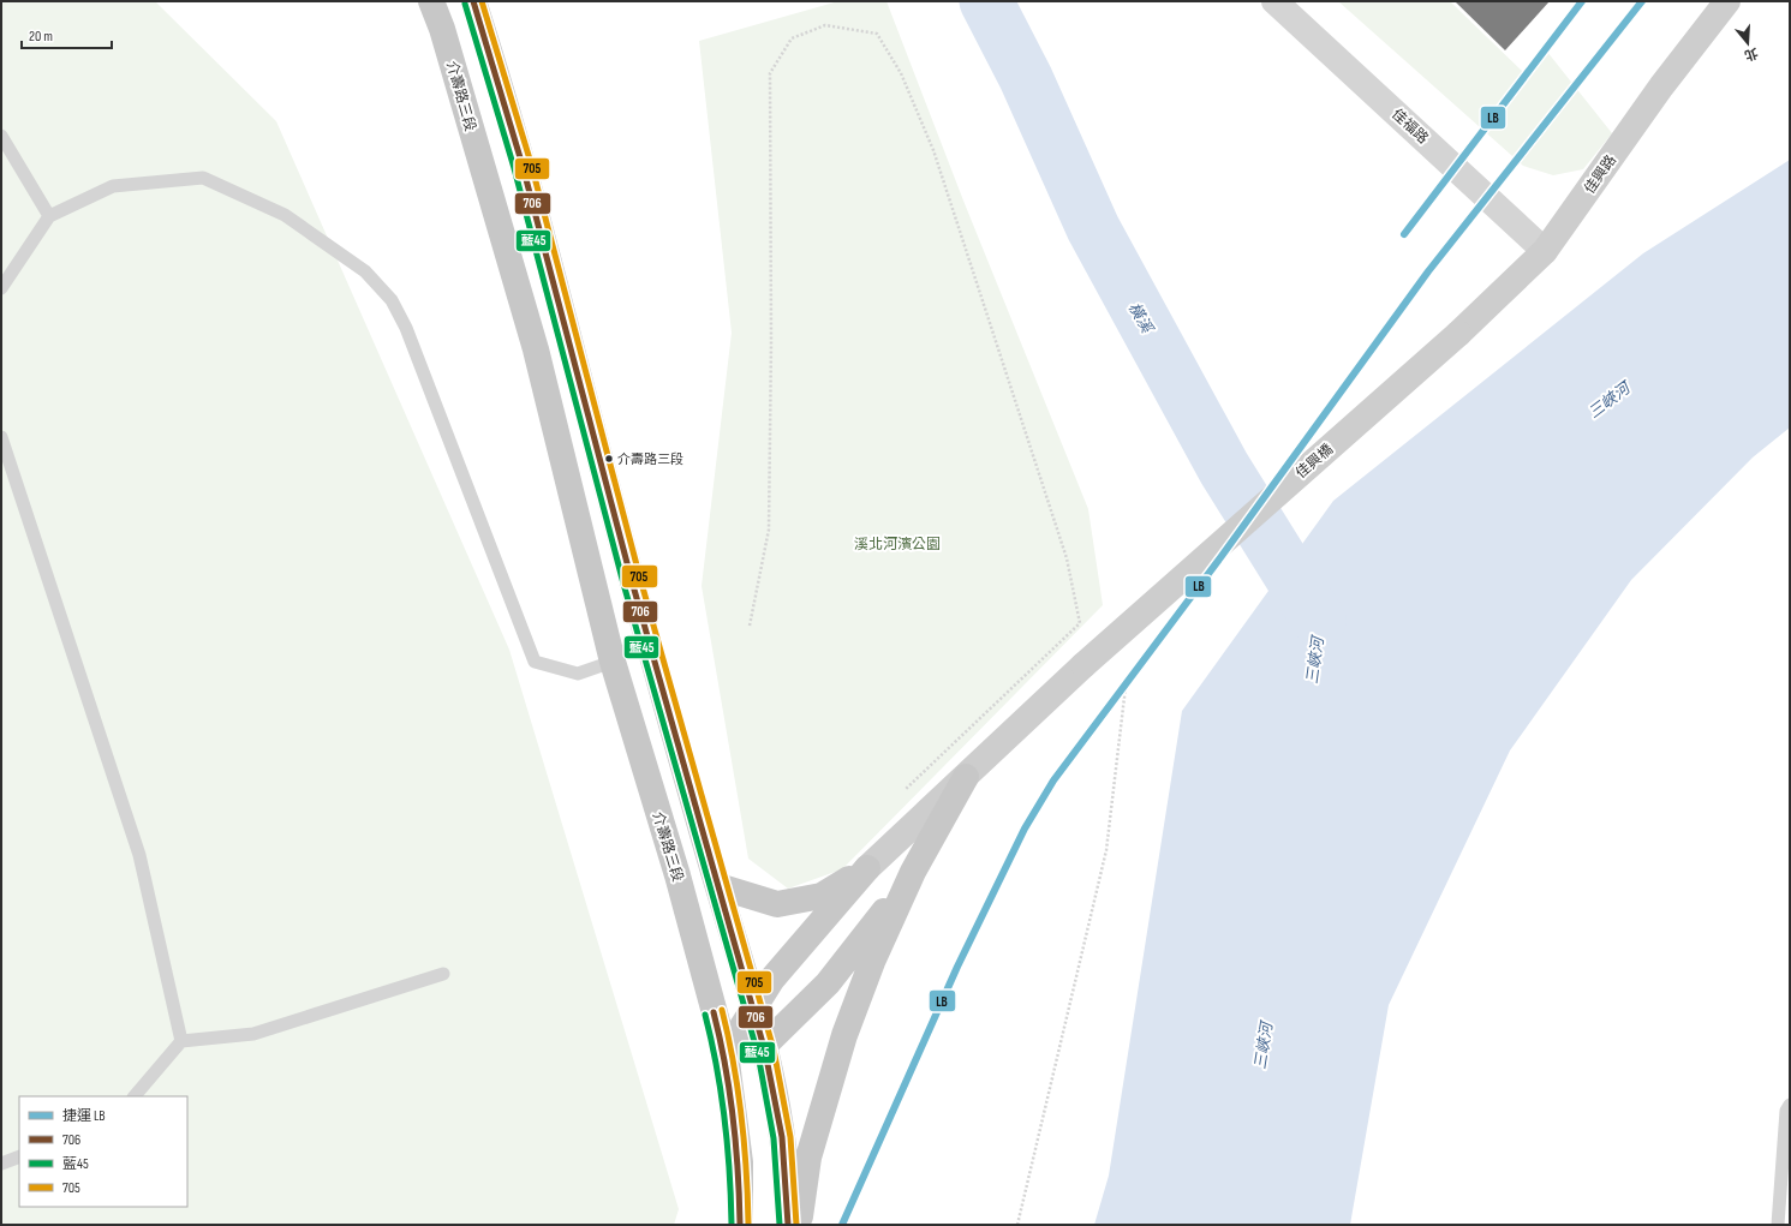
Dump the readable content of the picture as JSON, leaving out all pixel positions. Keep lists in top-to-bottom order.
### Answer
{
  "streets": {
    "main road": ["介壽路三段"],
    "street": ["佳福路", "佳興路", "佳興橋"]
  },
  "crossings": [
    ["佳福路", "佳興路"],
    ["佳興路", "佳興橋"]
  ],
  "water": ["橫溪", "三峽河"],
  "parks": ["溪北河濱公園"],
  "places": ["介壽路三段"],
  "lines": [
    "metro line LB",
    "transit line 706",
    "transit line 705",
    "transit line 藍45"
  ],
  "legend": [
    "捷運 LB",
    "706",
    "藍45",
    "705"
  ],
  "scale_bar": "20 m",
  "north": "bottom"
}
